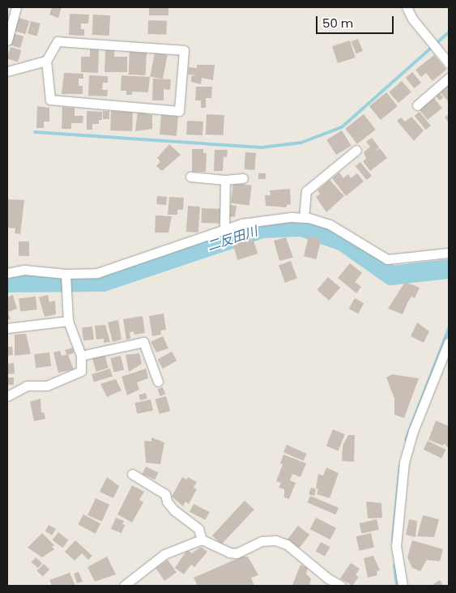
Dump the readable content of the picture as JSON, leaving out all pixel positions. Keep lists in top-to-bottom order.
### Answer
{
  "water": ["二反田川"],
  "scale_bar": "50 m"
}
